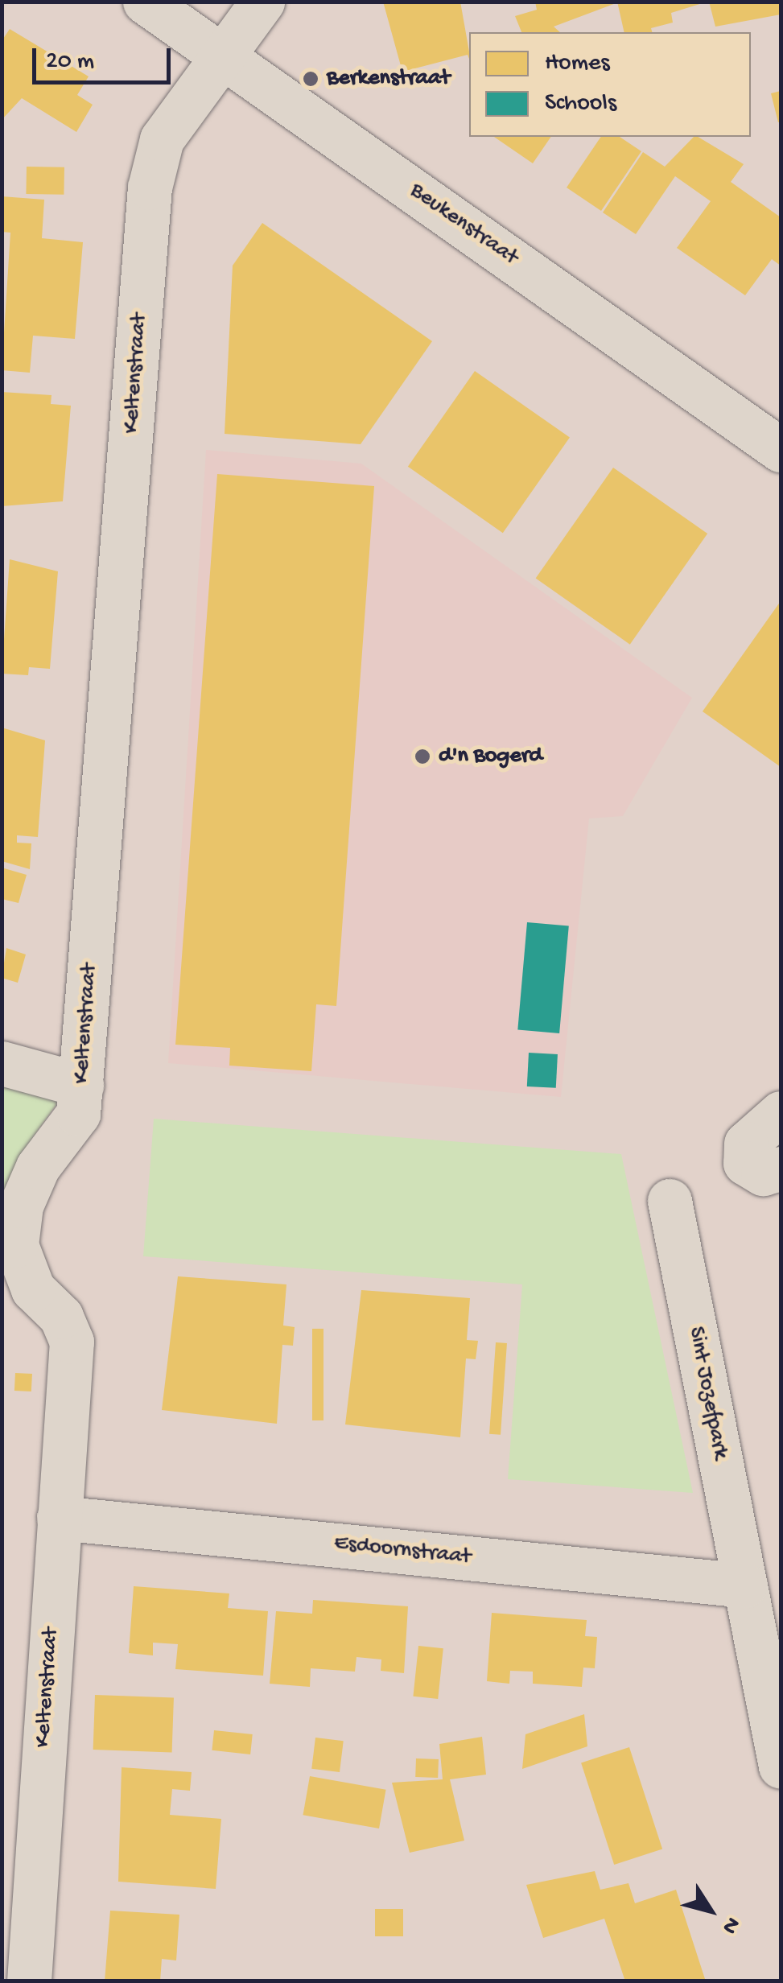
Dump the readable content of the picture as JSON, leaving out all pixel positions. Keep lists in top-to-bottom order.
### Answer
{
  "streets": {
    "street": [
      "Beukenstraat",
      "Keltenstraat",
      "Sint Jozefpark",
      "Esdoornstraat"
    ]
  },
  "crossings": [
    ["Beukenstraat", "Keltenstraat"],
    ["Keltenstraat", "Esdoornstraat"],
    ["Sint Jozefpark", "Esdoornstraat"]
  ],
  "places": ["Berkenstraat", "d'n Bogerd"],
  "legend": ["Homes", "Schools"],
  "scale_bar": "20 m",
  "north": "bottom right"
}
